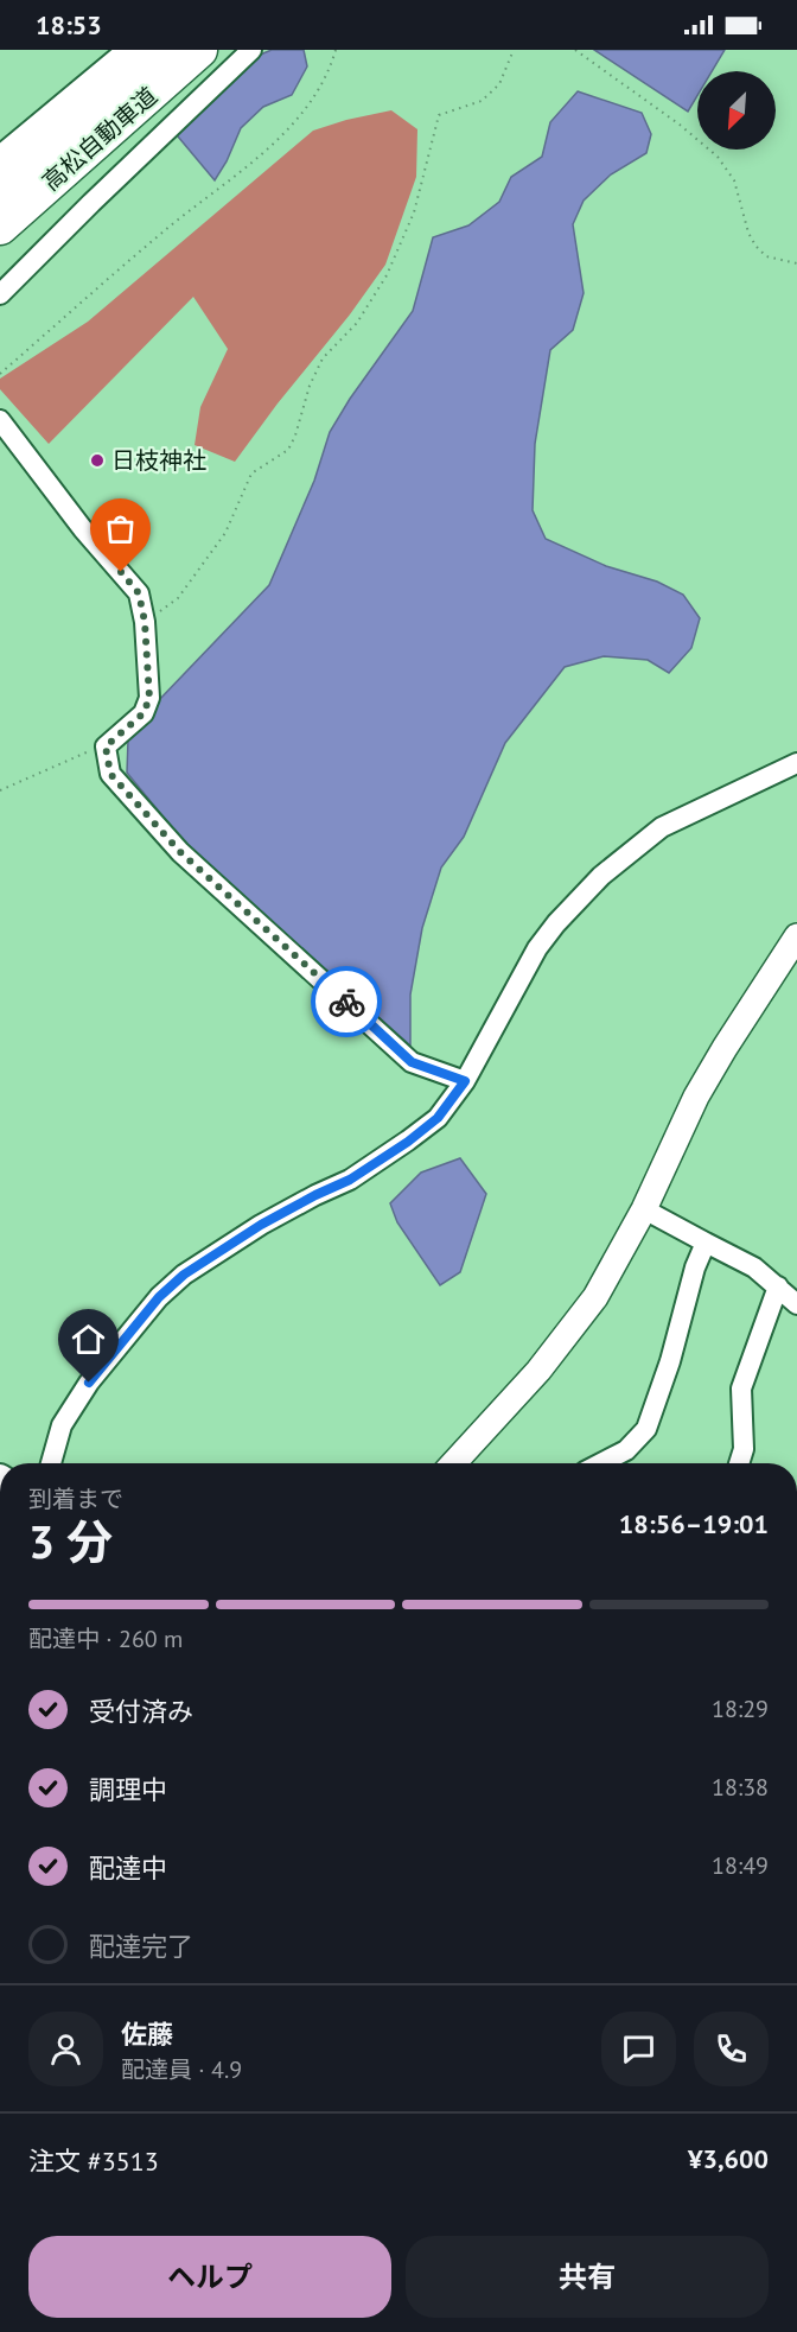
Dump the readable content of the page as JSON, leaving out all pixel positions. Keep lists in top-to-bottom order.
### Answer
{
  "streets": {
    "highway": ["高松自動車道"]
  },
  "places": ["日枝神社"],
  "north": "bottom left",
  "page": {
    "status": "18:53",
    "heading": ["3 分", "到着まで", "18:56–19:01"],
    "panel": [
      "佐藤",
      "配達員 · 4.9",
      "注文 #3513",
      "¥3,600"
    ],
    "bar": "配達中 · 260 m",
    "list": [
      ["受付済み", "18:29"],
      ["調理中", "18:38"],
      ["配達中", "18:49"],
      "配達完了"
    ],
    "buttons": ["ヘルプ", "共有"]
  }
}
